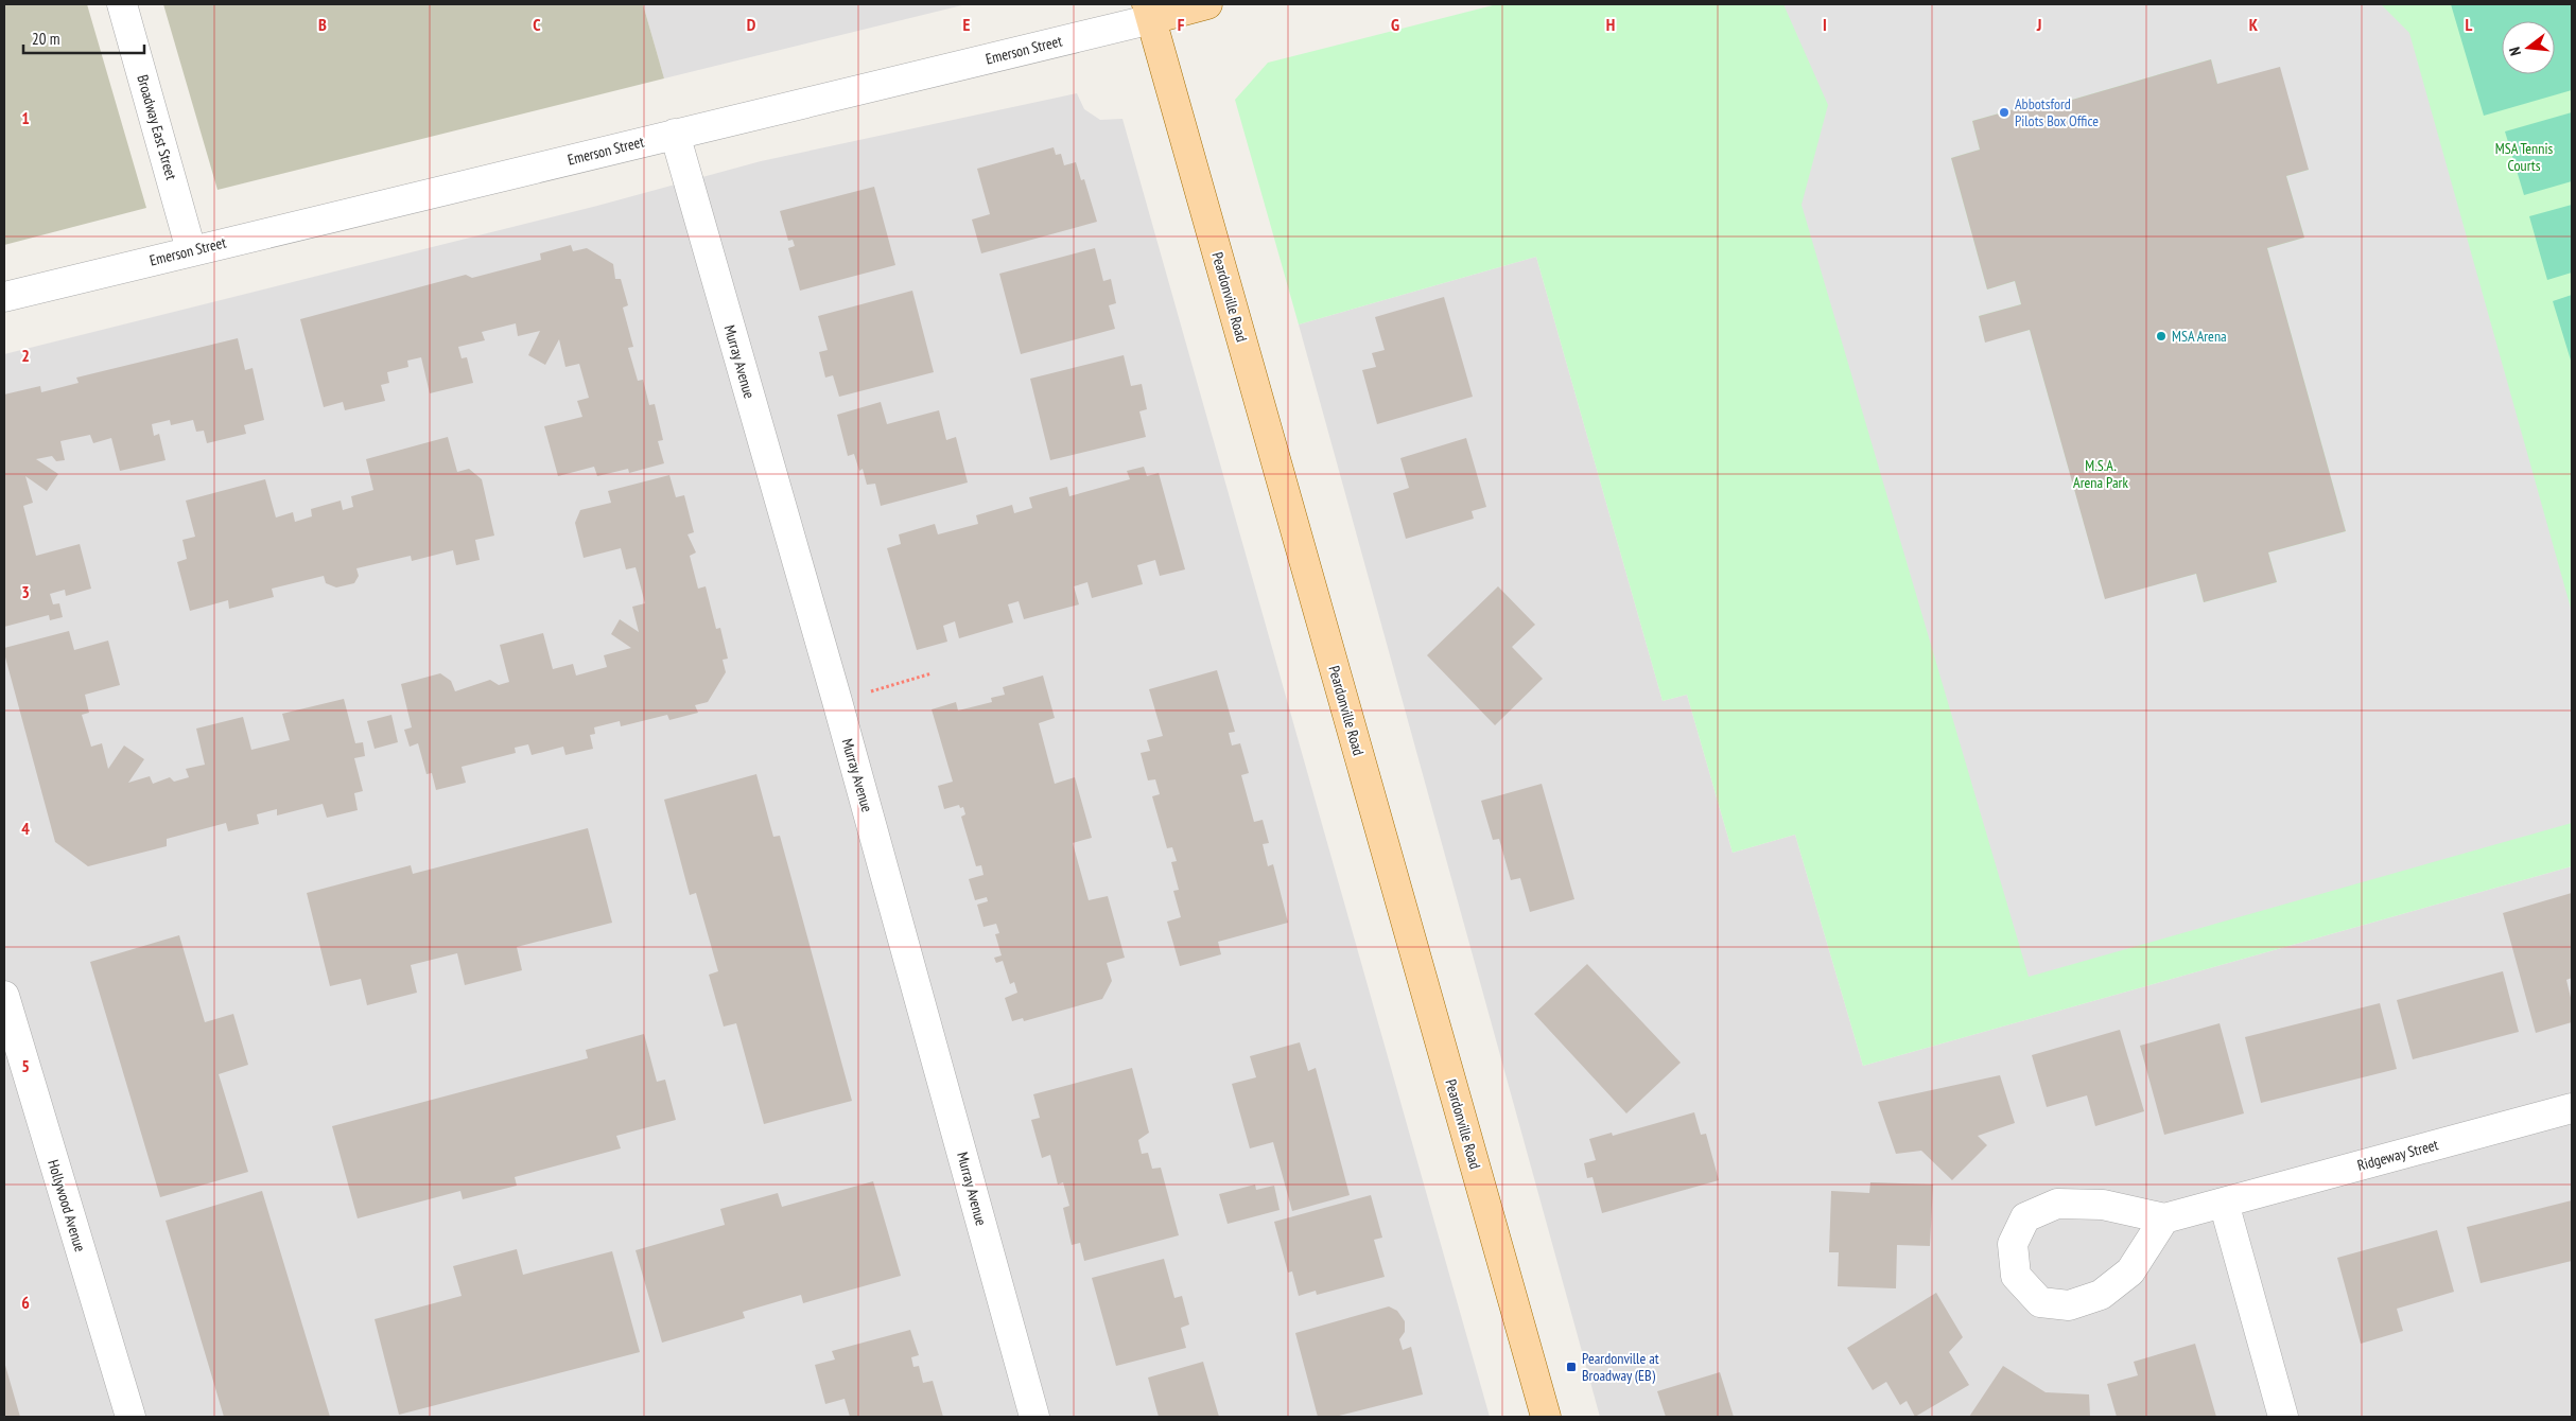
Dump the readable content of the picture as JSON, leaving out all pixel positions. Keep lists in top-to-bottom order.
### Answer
{
  "streets": {
    "main road": ["Emerson Street", "Peardonville Road"],
    "street": [
      "Broadway East Street",
      "Murray Avenue",
      "Ridgeway Street",
      "Hollywood Avenue"
    ]
  },
  "crossings": [
    ["Emerson Street", "Broadway East Street"],
    ["Emerson Street", "Peardonville Road"],
    ["Emerson Street", "Murray Avenue"]
  ],
  "parks": ["MSA Tennis Courts", "M.S.A. Arena Park"],
  "places": {
    "other": ["Abbotsford Pilots Box Office", "MSA Arena"],
    "transit": ["Peardonville at Broadway (EB)"]
  },
  "scale_bar": "20 m",
  "north": "left",
  "grid": {
    "columns": [
      "B",
      "C",
      "D",
      "E",
      "F",
      "G",
      "H",
      "I",
      "J",
      "K",
      "L"
    ],
    "rows": [
      "1",
      "2",
      "3",
      "4",
      "5",
      "6"
    ]
  }
}
